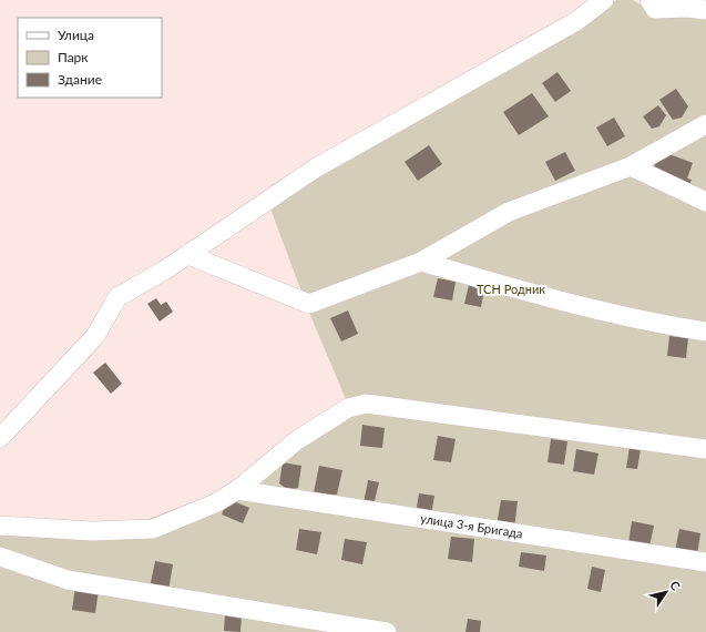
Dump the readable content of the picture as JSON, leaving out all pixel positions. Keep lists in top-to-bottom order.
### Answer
{
  "streets": {
    "street": ["улица 3-я Бригада"]
  },
  "parks": ["ТСН Родник"],
  "legend": ["Улица", "Парк", "Здание"],
  "north": "top right"
}
